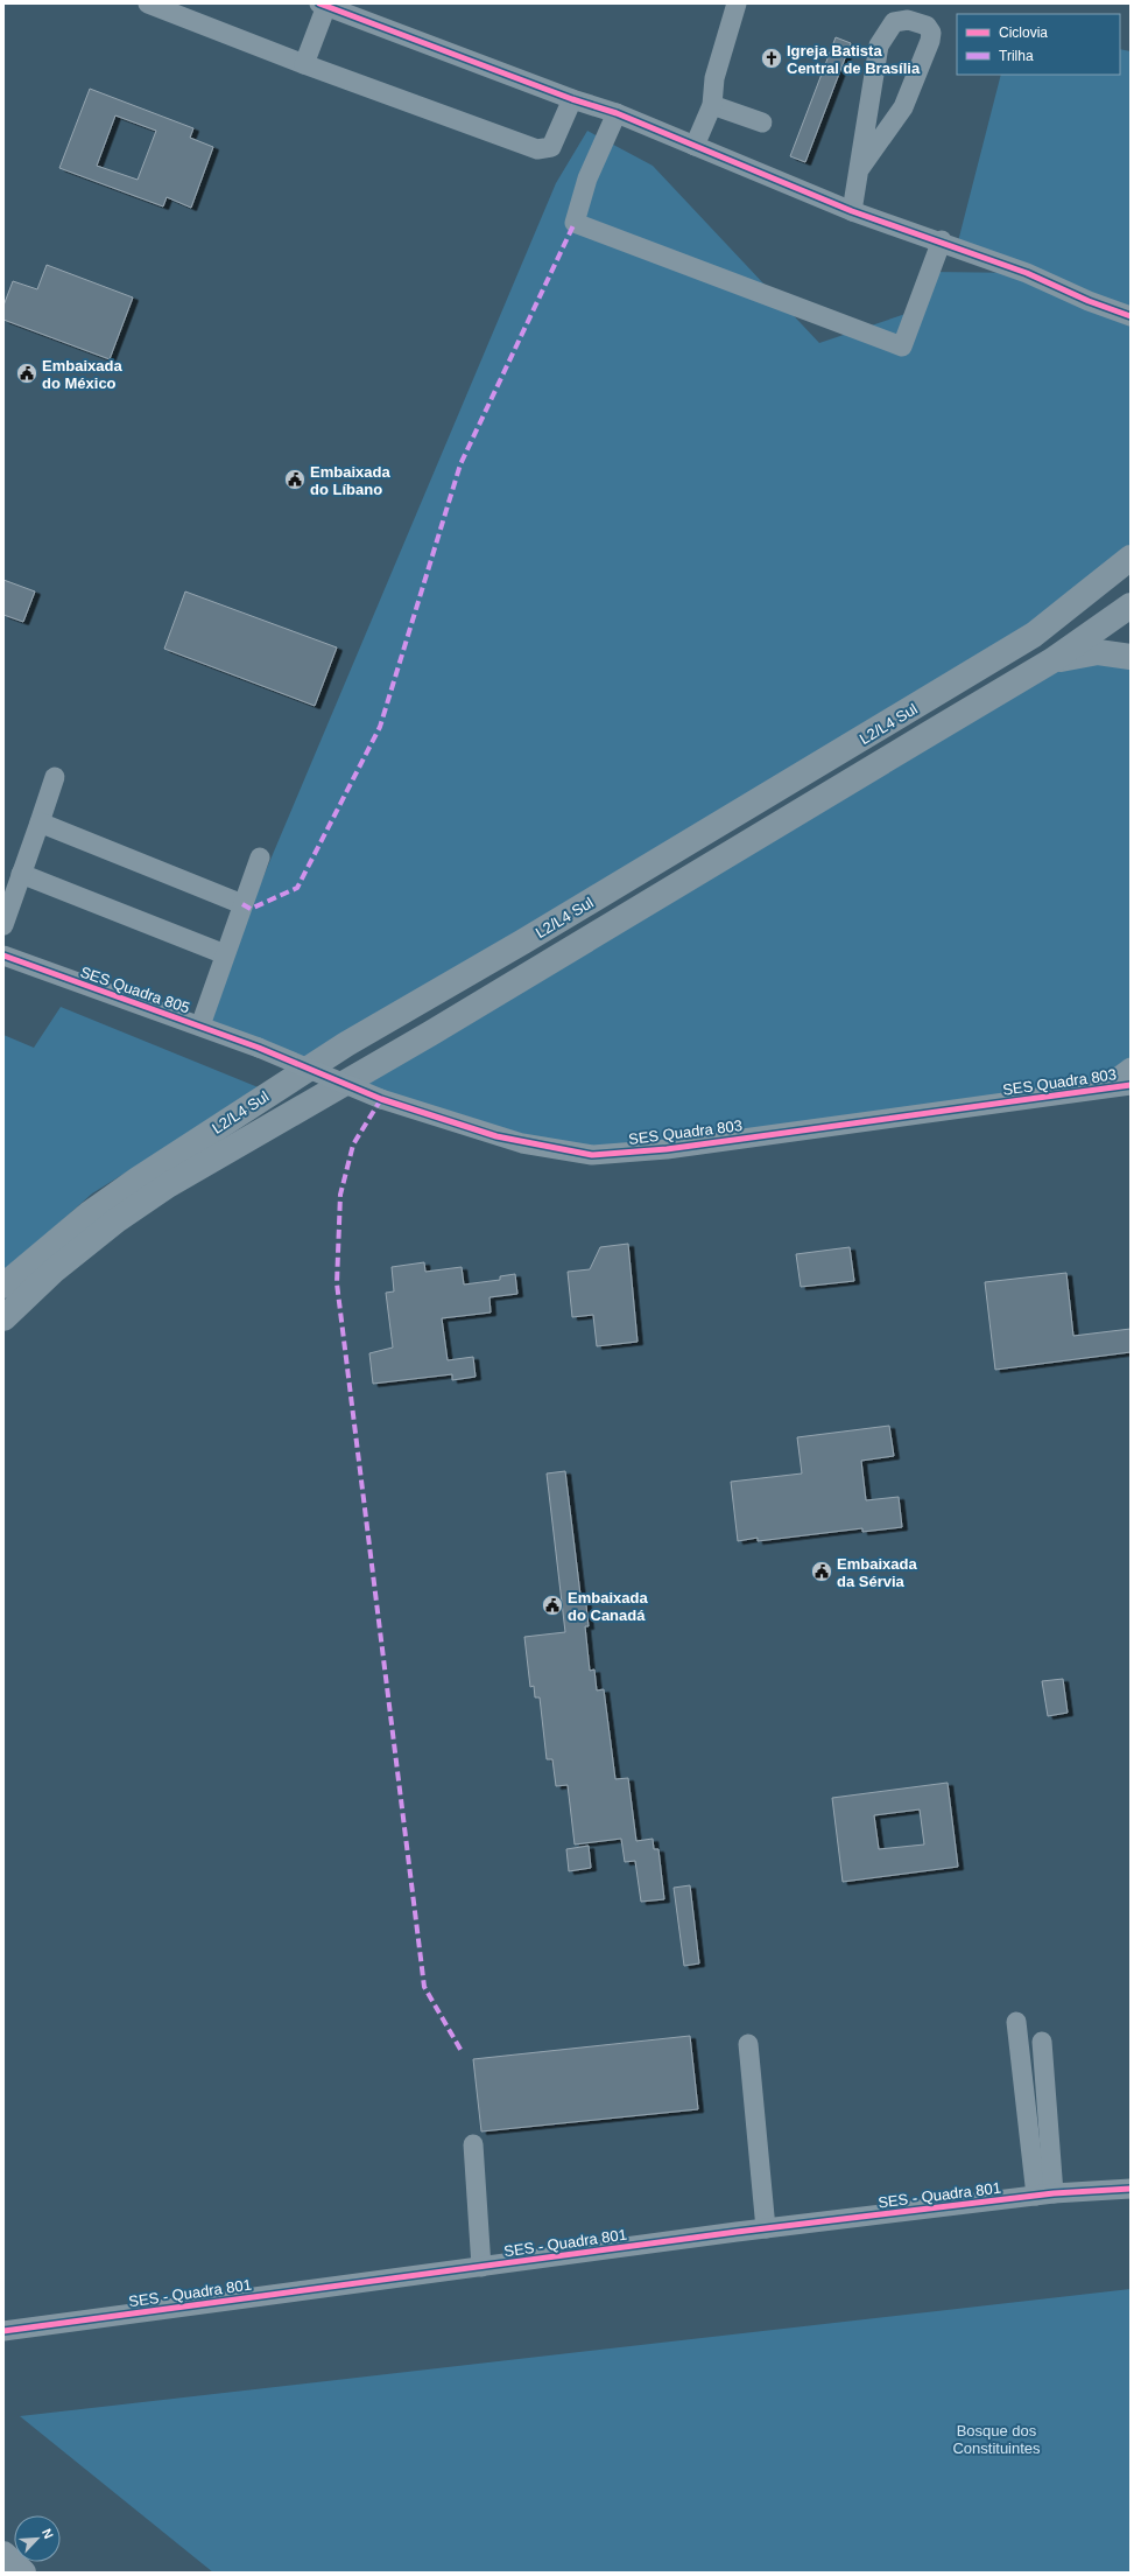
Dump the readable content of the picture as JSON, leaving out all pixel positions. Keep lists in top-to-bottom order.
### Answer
{
  "streets": {
    "main road": ["L2/L4 Sul"],
    "street": ["SES Quadra 805", "SES Quadra 803", "SES - Quadra 801"]
  },
  "crossings": [
    ["SES Quadra 805", "SES Quadra 803"]
  ],
  "parks": ["Bosque dos Constituintes"],
  "places": {
    "church": ["Igreja Batista Central de Brasília"],
    "public building": [
      "Embaixada do México",
      "Embaixada do Líbano",
      "Embaixada da Sérvia",
      "Embaixada do Canadá"
    ]
  },
  "legend": ["Ciclovia", "Trilha"],
  "north": "top right"
}
